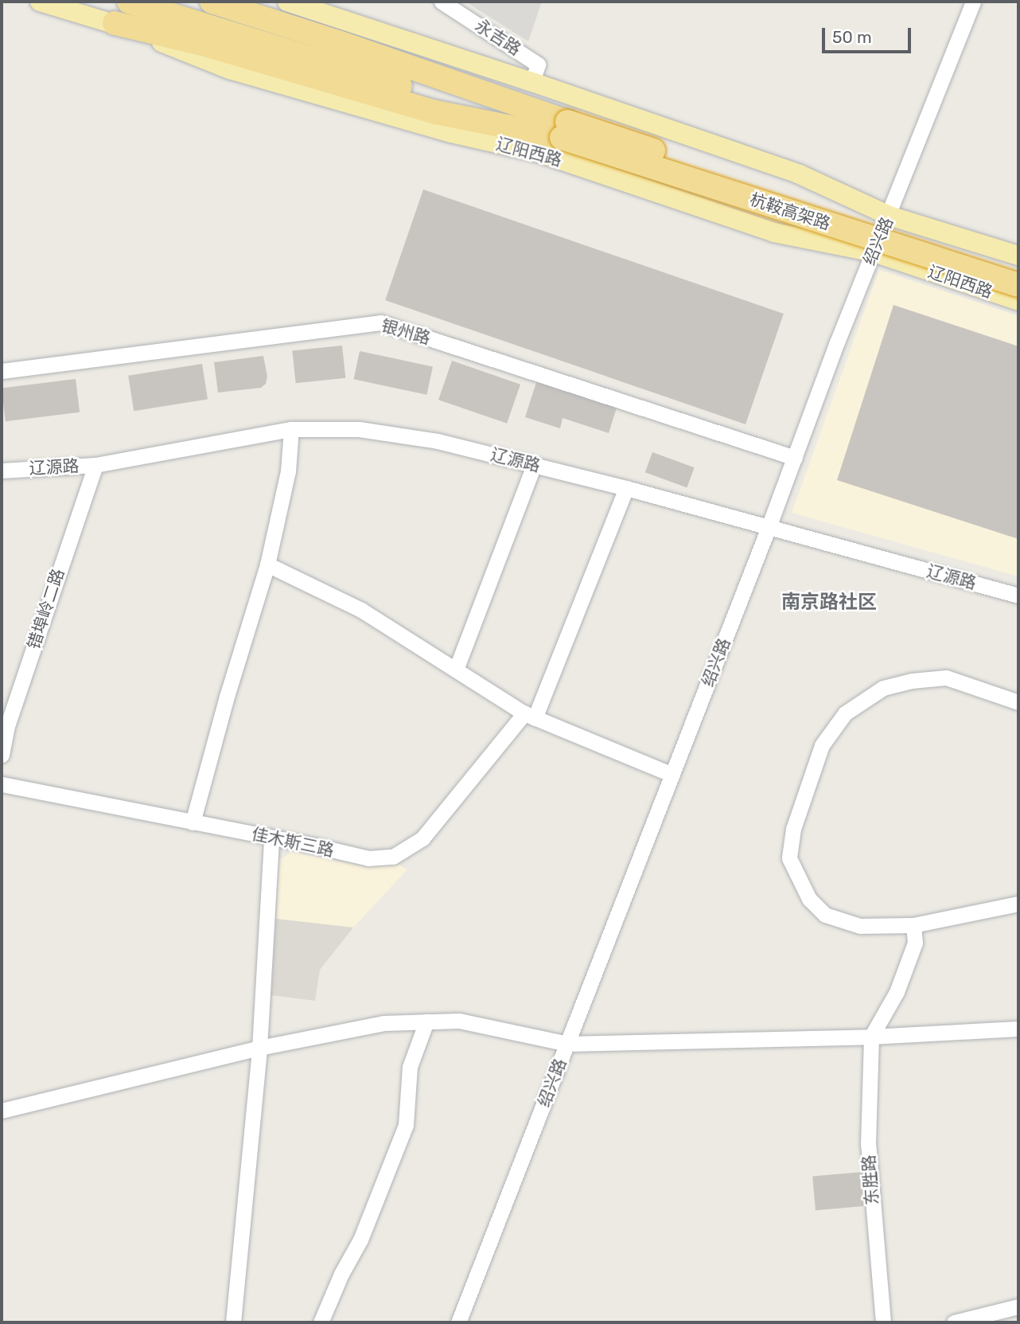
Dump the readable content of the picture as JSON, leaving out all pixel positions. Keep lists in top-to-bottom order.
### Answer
{
  "streets": {
    "highway": ["辽阳西路", "杭鞍高架路"],
    "street": [
      "永吉路",
      "绍兴路",
      "银州路",
      "辽源路",
      "错埠岭二路",
      "佳木斯三路",
      "东胜路"
    ]
  },
  "crossings": [
    ["辽阳西路", "杭鞍高架路"],
    ["辽阳西路", "绍兴路"],
    ["绍兴路", "银州路"],
    ["绍兴路", "辽源路"],
    ["辽源路", "错埠岭二路"],
    ["辽源路", "佳木斯三路"]
  ],
  "districts": ["南京路社区"],
  "scale_bar": "50 m"
}
